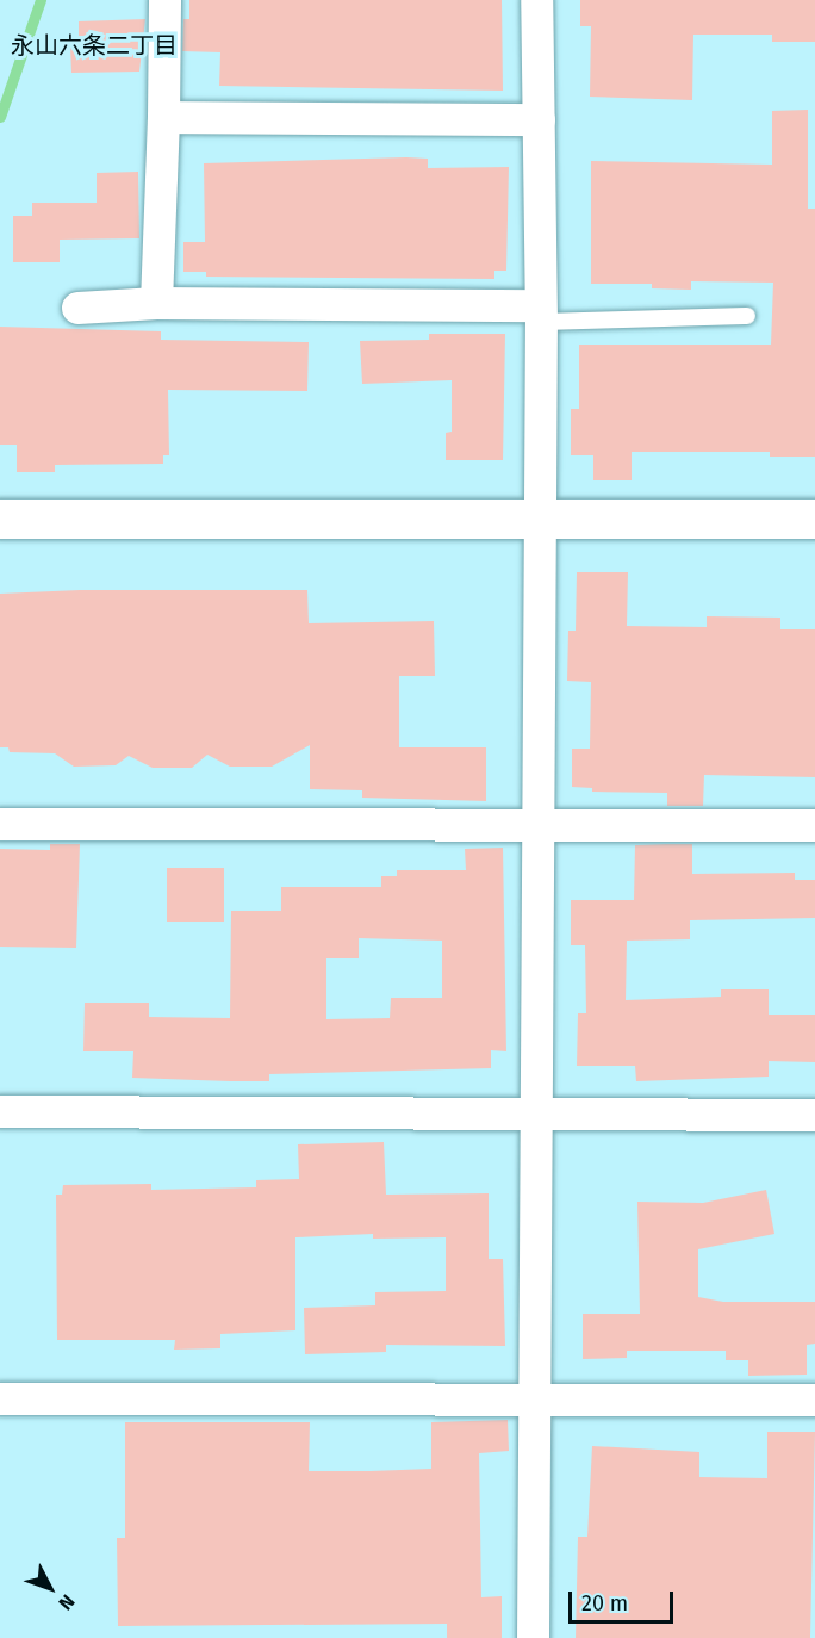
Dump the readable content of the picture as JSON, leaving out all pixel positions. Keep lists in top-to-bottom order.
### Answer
{
  "districts": ["永山六条二丁目"],
  "scale_bar": "20 m",
  "north": "bottom right"
}
